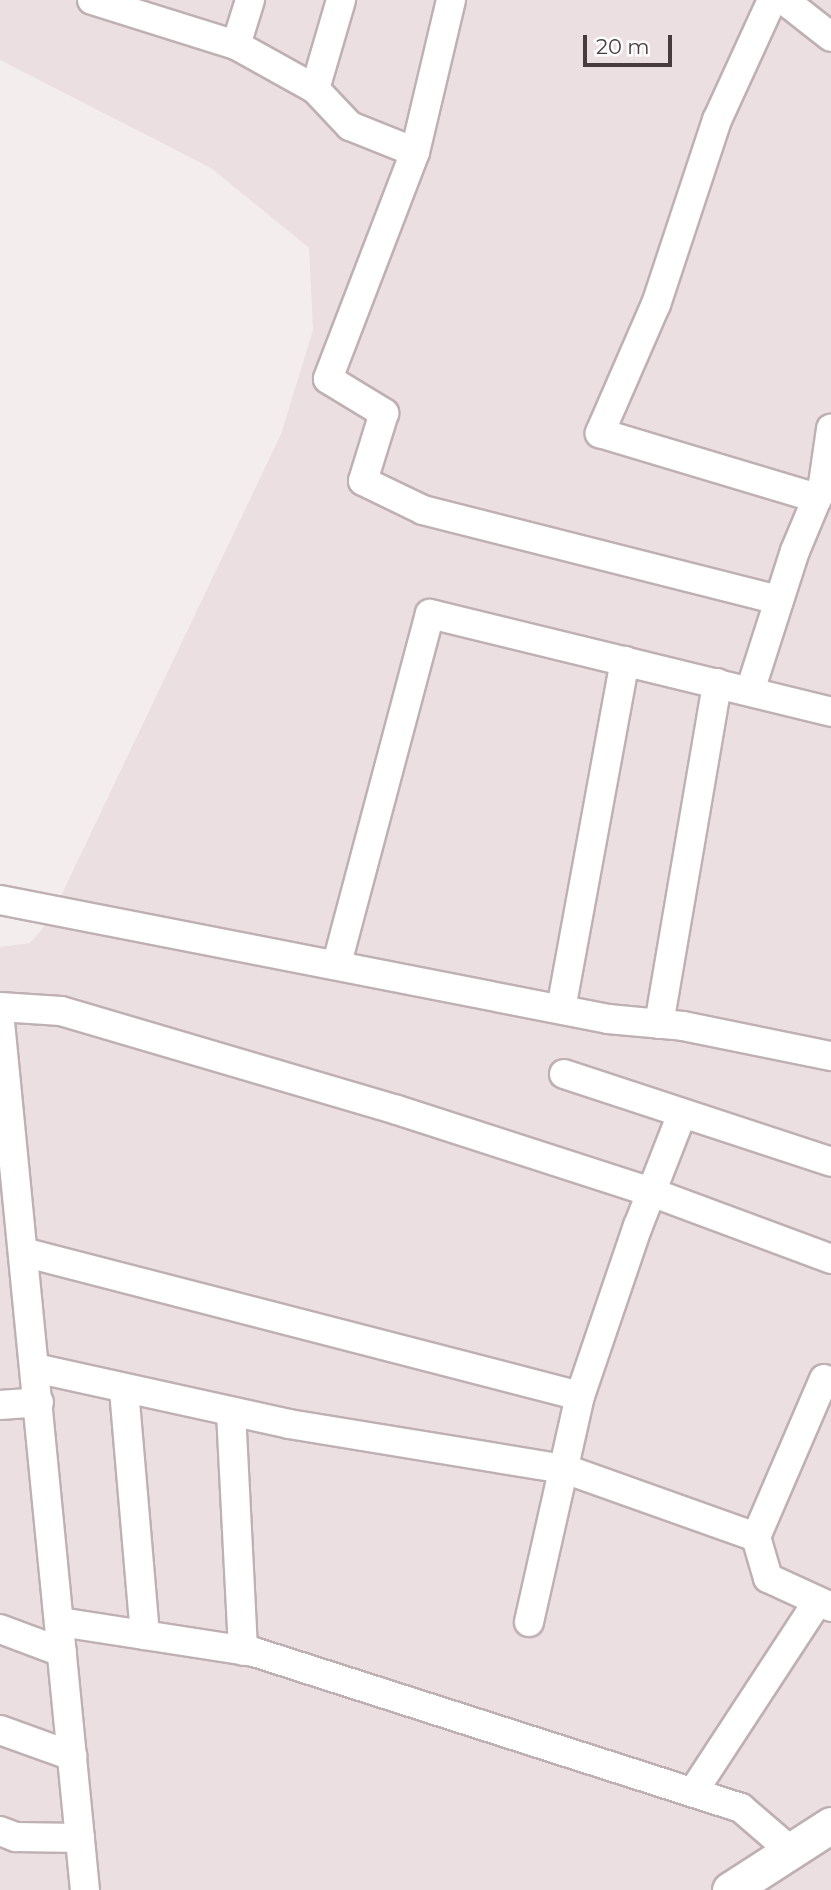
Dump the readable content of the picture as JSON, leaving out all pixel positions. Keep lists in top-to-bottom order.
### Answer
{
  "scale_bar": "20 m"
}
